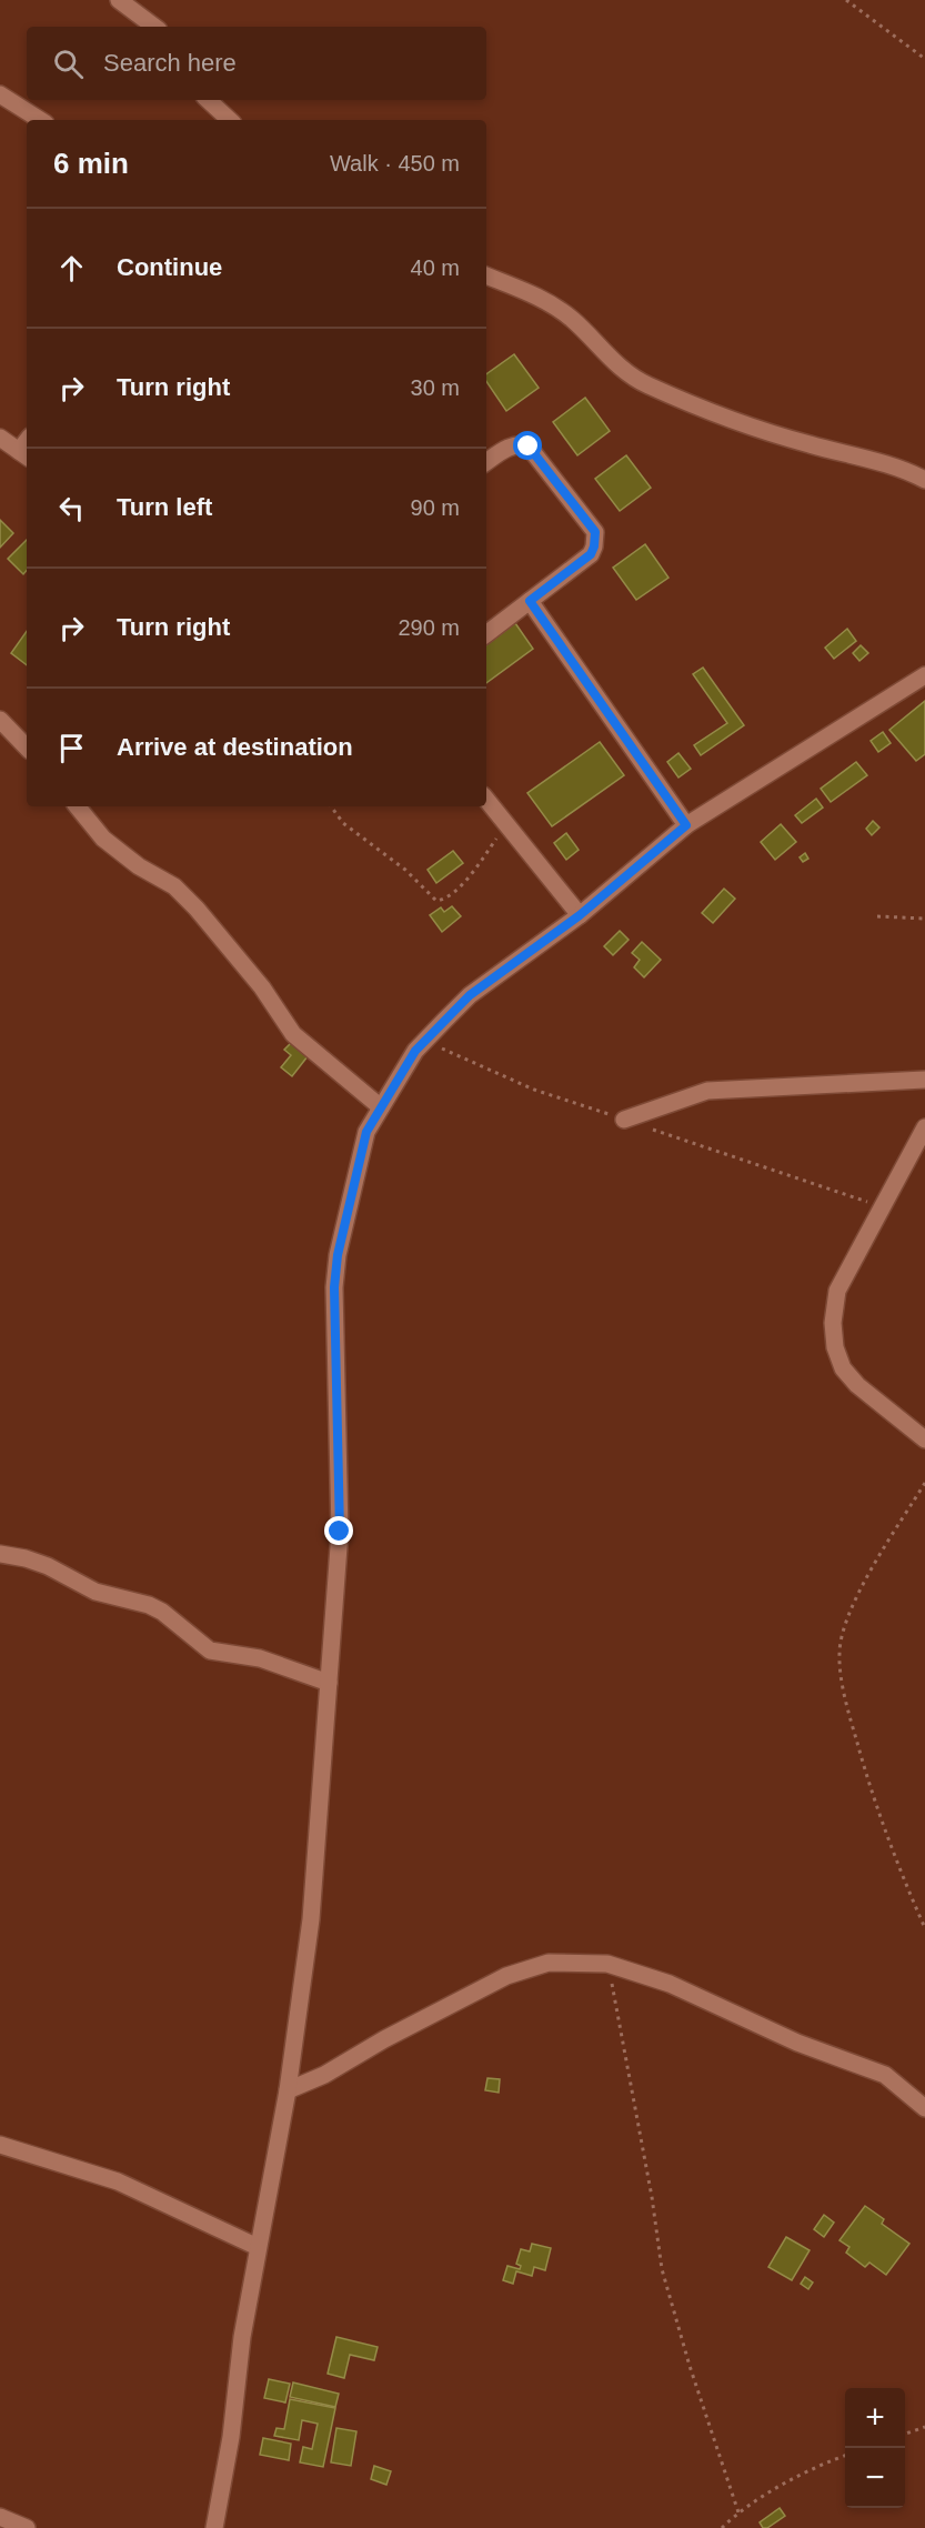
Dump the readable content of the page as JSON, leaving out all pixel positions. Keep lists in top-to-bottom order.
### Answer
{
  "page": {
    "search": "Search here",
    "heading": ["6 min", "Walk · 450 m"],
    "list": [
      ["Continue", "40 m"],
      ["Turn right", "30 m"],
      ["Turn left", "90 m"],
      ["Turn right", "290 m"],
      "Arrive at destination"
    ],
    "map_buttons": ["+", "−"]
  }
}
